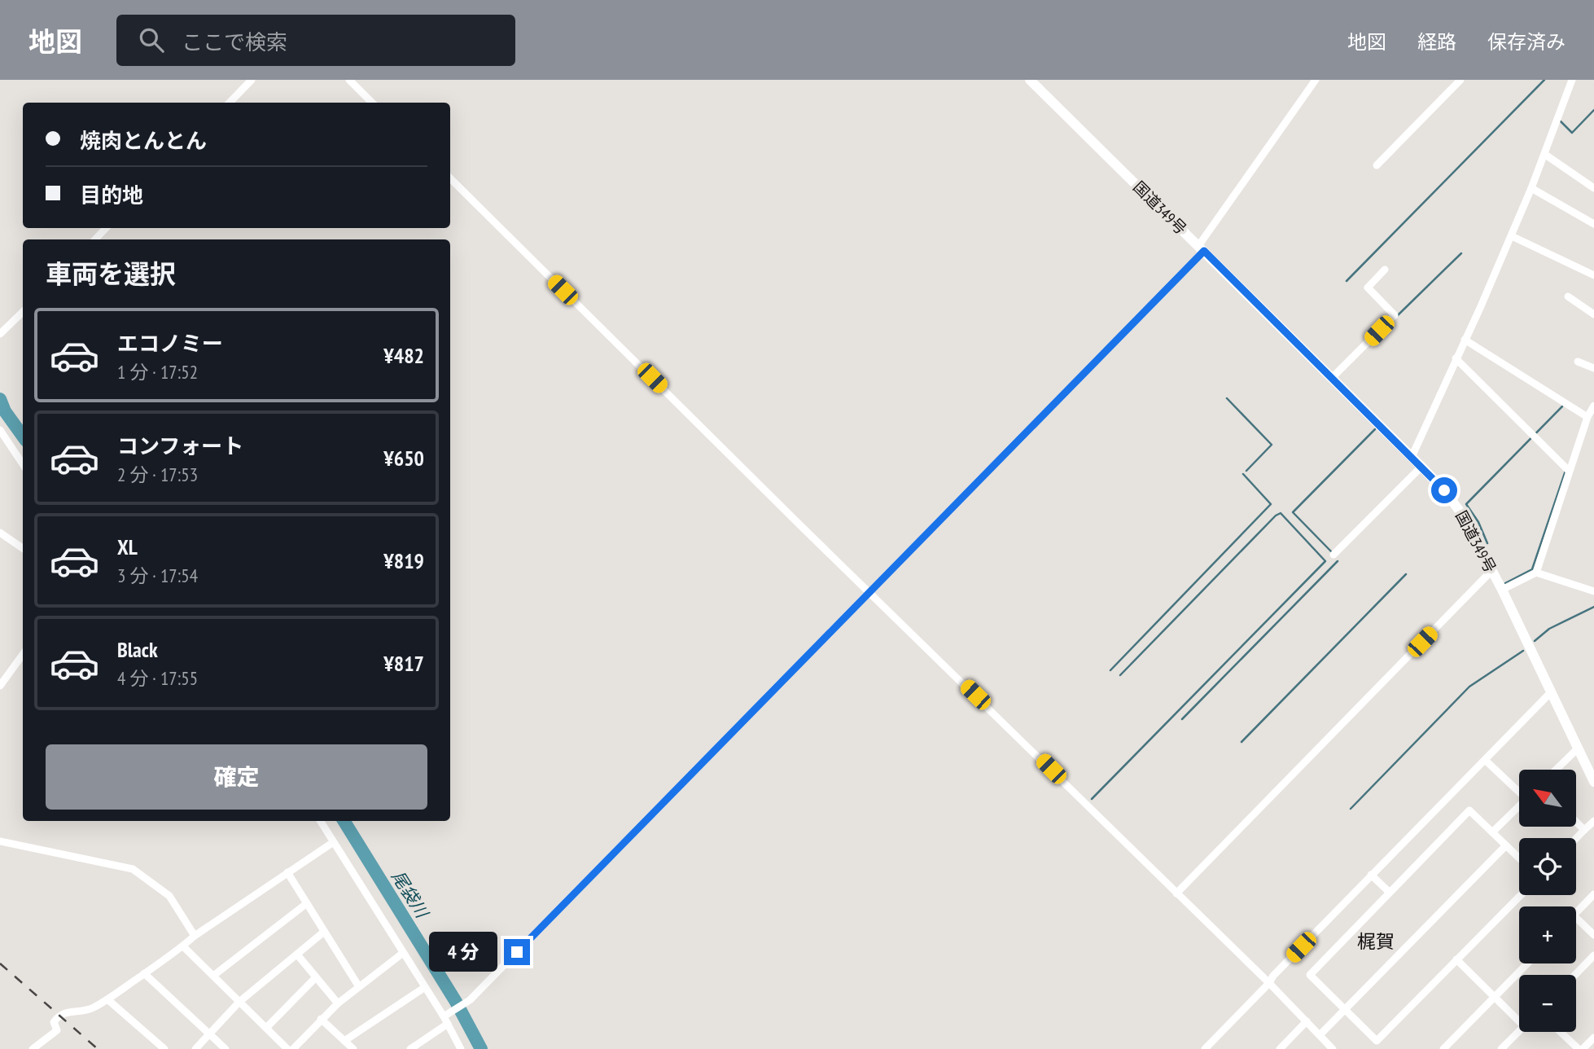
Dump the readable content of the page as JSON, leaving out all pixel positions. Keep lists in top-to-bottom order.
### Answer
{
  "streets": {
    "highway": ["国道349号"]
  },
  "districts": ["梶賀"],
  "water": ["尾袋川"],
  "north": "top left",
  "page": {
    "header": "地図",
    "search": "ここで検索",
    "nav": ["地図", "経路", "保存済み"],
    "banner": ["焼肉とんとん", "目的地"],
    "heading": "車両を選択",
    "list": [
      {
        "name": "エコノミー",
        "note": "1 分 · 17:52",
        "value": "¥482"
      },
      {
        "name": "コンフォート",
        "note": "2 分 · 17:53",
        "value": "¥650"
      },
      {
        "name": "XL",
        "note": "3 分 · 17:54",
        "value": "¥819"
      },
      {
        "name": "Black",
        "note": "4 分 · 17:55",
        "value": "¥817"
      }
    ],
    "buttons": "確定",
    "map_buttons": ["+", "−"],
    "bubble": "4 分"
  }
}
